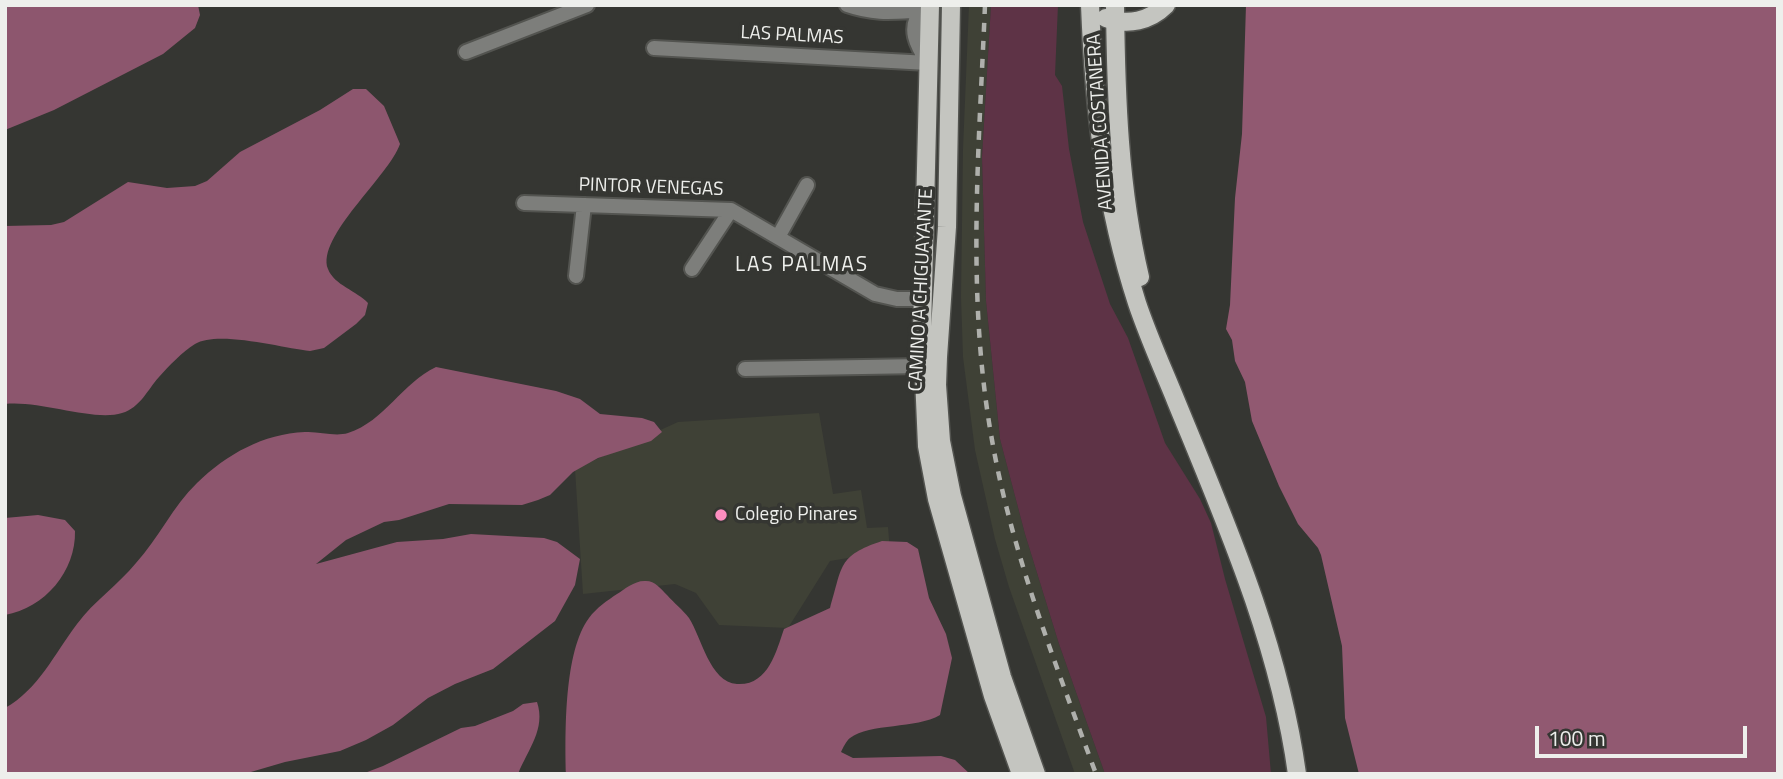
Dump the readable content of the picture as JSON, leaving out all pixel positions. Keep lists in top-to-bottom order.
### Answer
{
  "streets": {
    "main road": ["AVENIDA COSTANERA", "CAMINO A CHIGUAYANTE"],
    "street": ["LAS PALMAS", "PINTOR VENEGAS"]
  },
  "crossings": [
    ["LAS PALMAS", "CAMINO A CHIGUAYANTE"],
    ["PINTOR VENEGAS", "CAMINO A CHIGUAYANTE"]
  ],
  "districts": ["LAS PALMAS"],
  "places": ["Colegio Pinares"],
  "scale_bar": "100 m"
}
